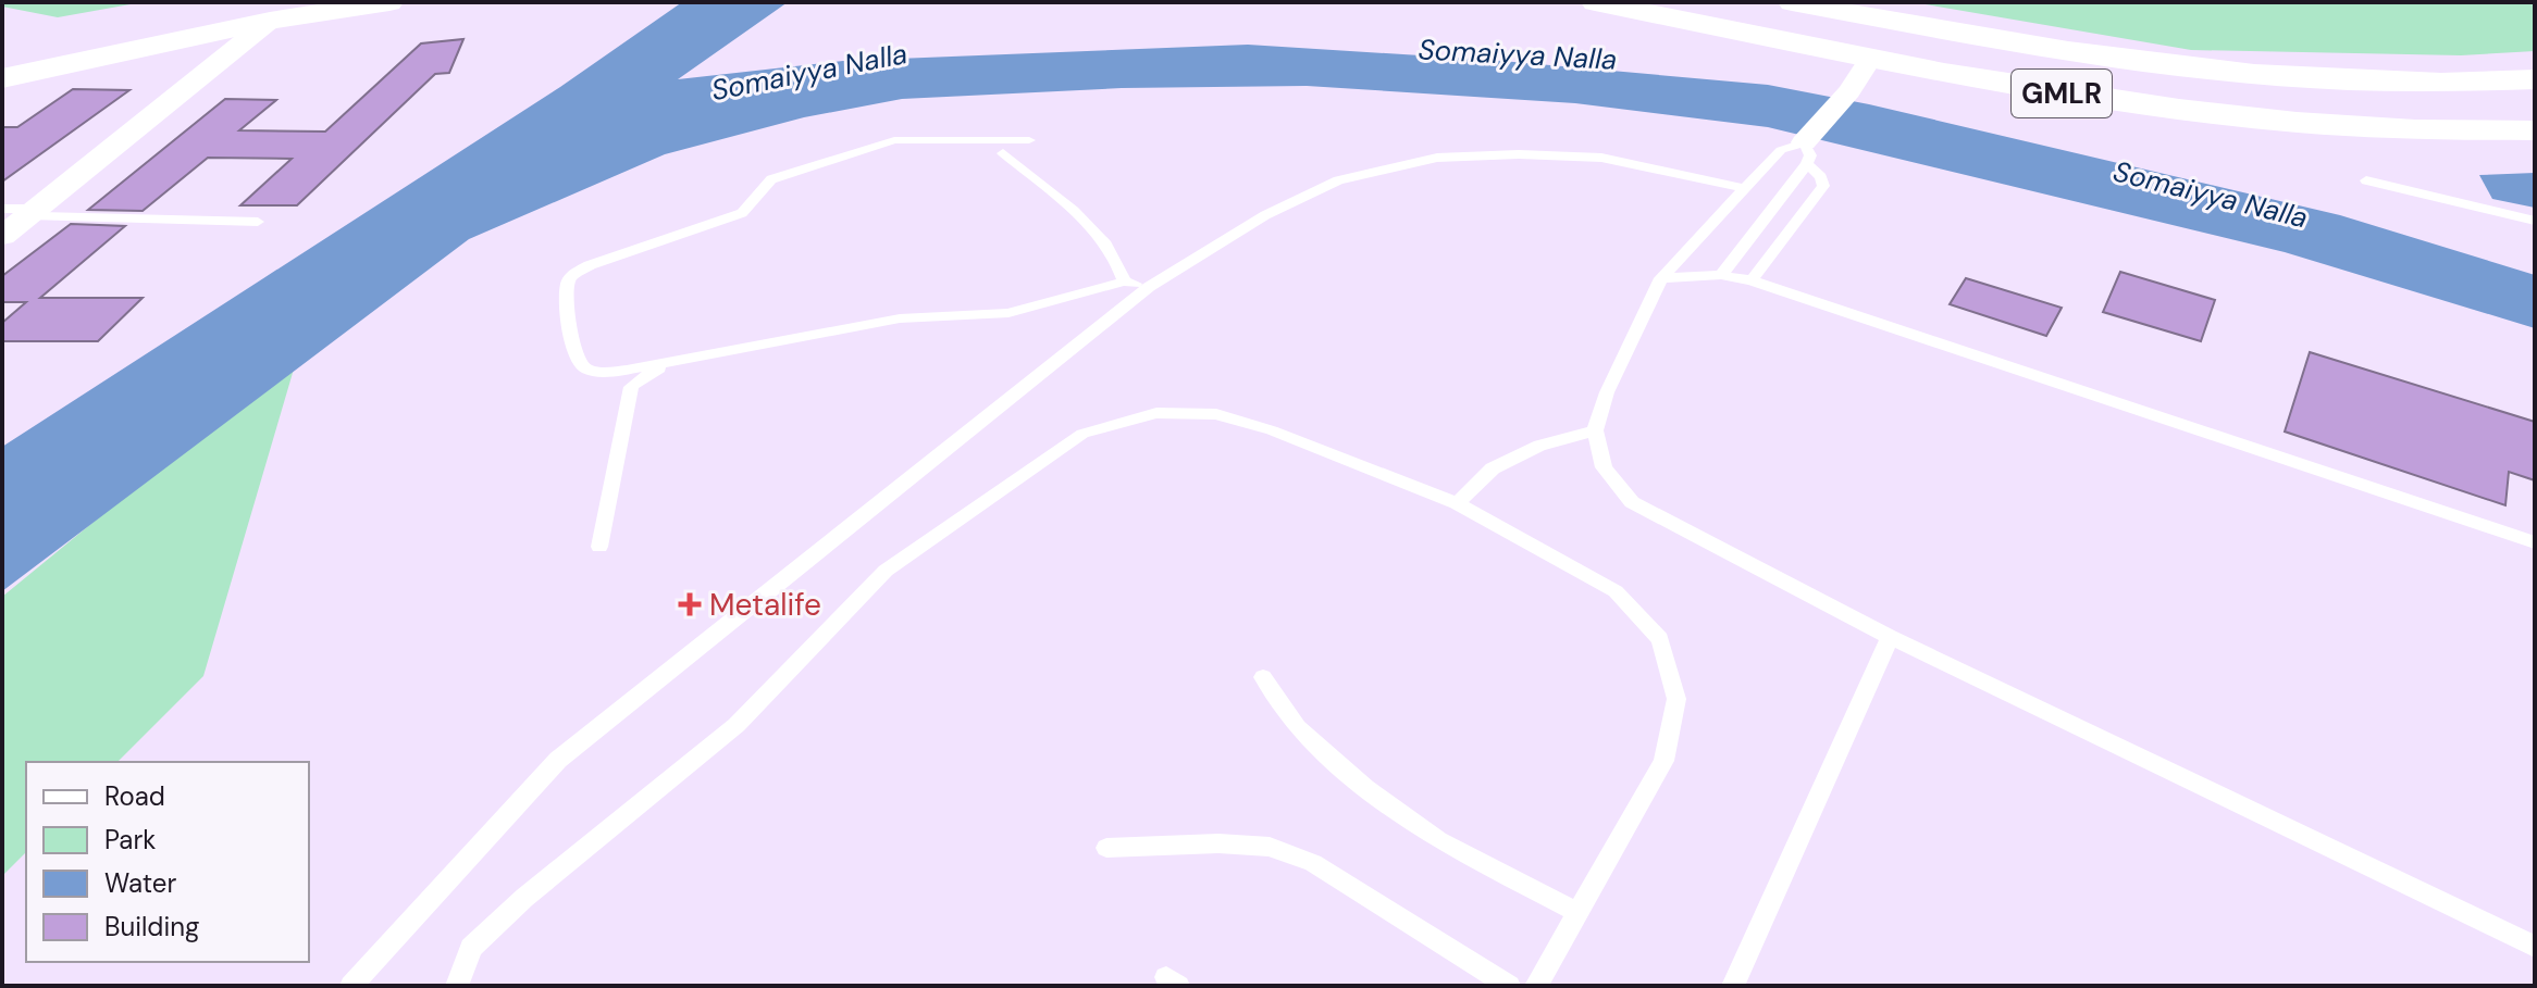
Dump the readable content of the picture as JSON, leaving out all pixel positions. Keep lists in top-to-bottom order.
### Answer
{
  "streets": {
    "highway": ["GMLR"]
  },
  "water": ["Somaiyya Nalla"],
  "places": {
    "health": ["Metalife"]
  },
  "legend": [
    "Road",
    "Park",
    "Water",
    "Building"
  ]
}
